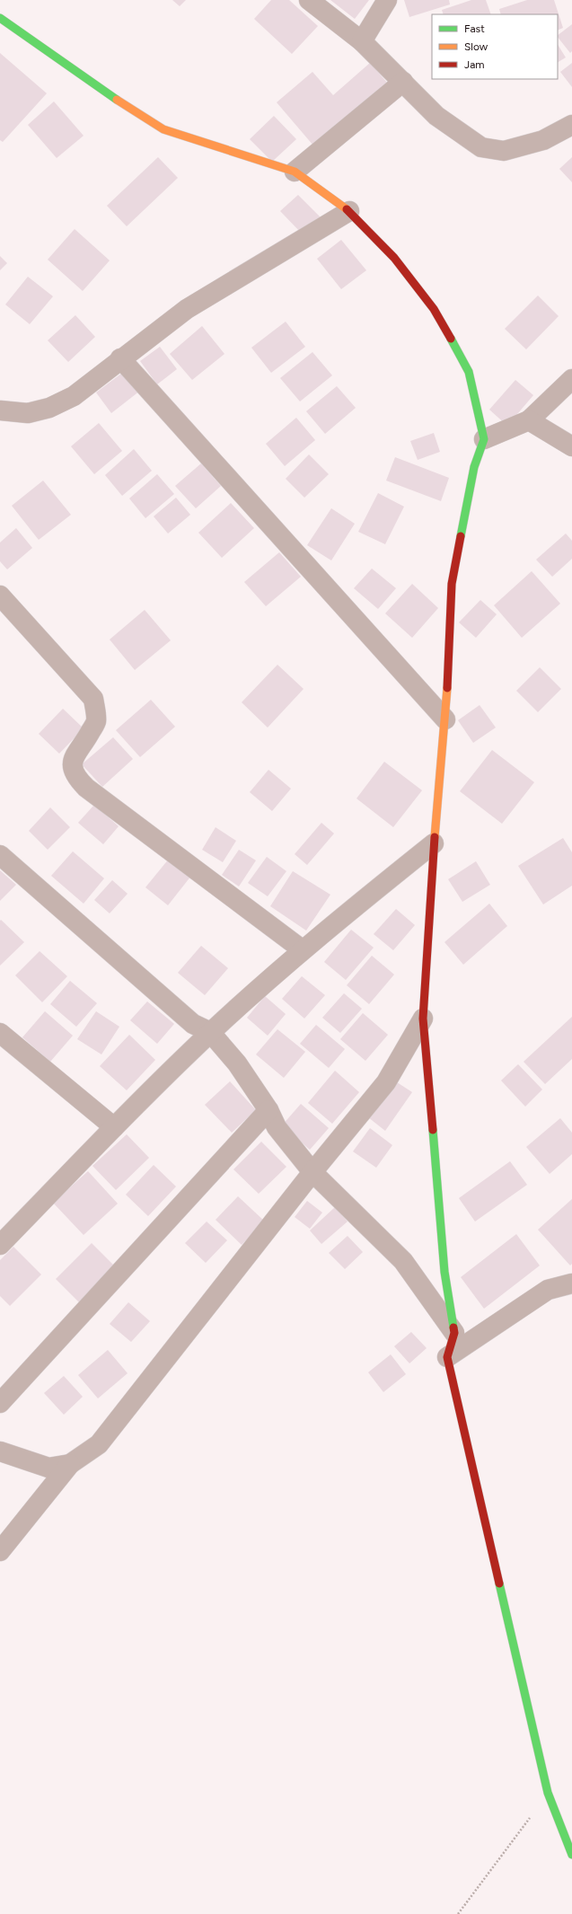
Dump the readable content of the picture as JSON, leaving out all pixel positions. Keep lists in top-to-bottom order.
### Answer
{
  "legend": ["Fast", "Slow", "Jam"]
}
